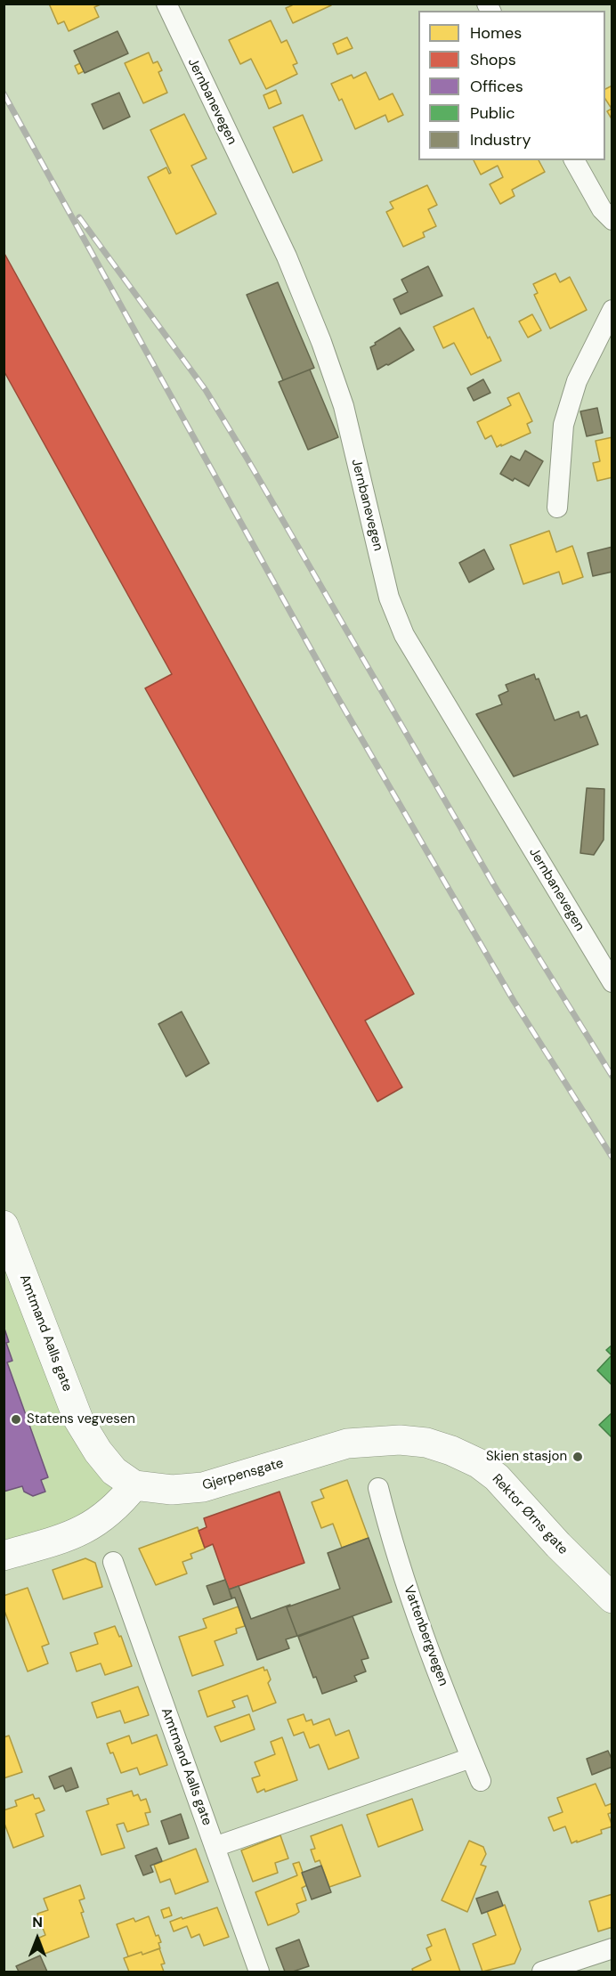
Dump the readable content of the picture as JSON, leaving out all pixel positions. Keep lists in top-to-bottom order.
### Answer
{
  "streets": {
    "main road": ["Amtmand Aalls gate", "Gjerpensgate", "Rektor Ørns gate"],
    "street": ["Jernbanevegen", "Vattenbergvegen"]
  },
  "crossings": [
    ["Amtmand Aalls gate", "Gjerpensgate"],
    ["Gjerpensgate", "Rektor Ørns gate"]
  ],
  "places": ["Statens vegvesen", "Skien stasjon"],
  "legend": [
    "Homes",
    "Shops",
    "Offices",
    "Public",
    "Industry"
  ],
  "north": "top"
}
